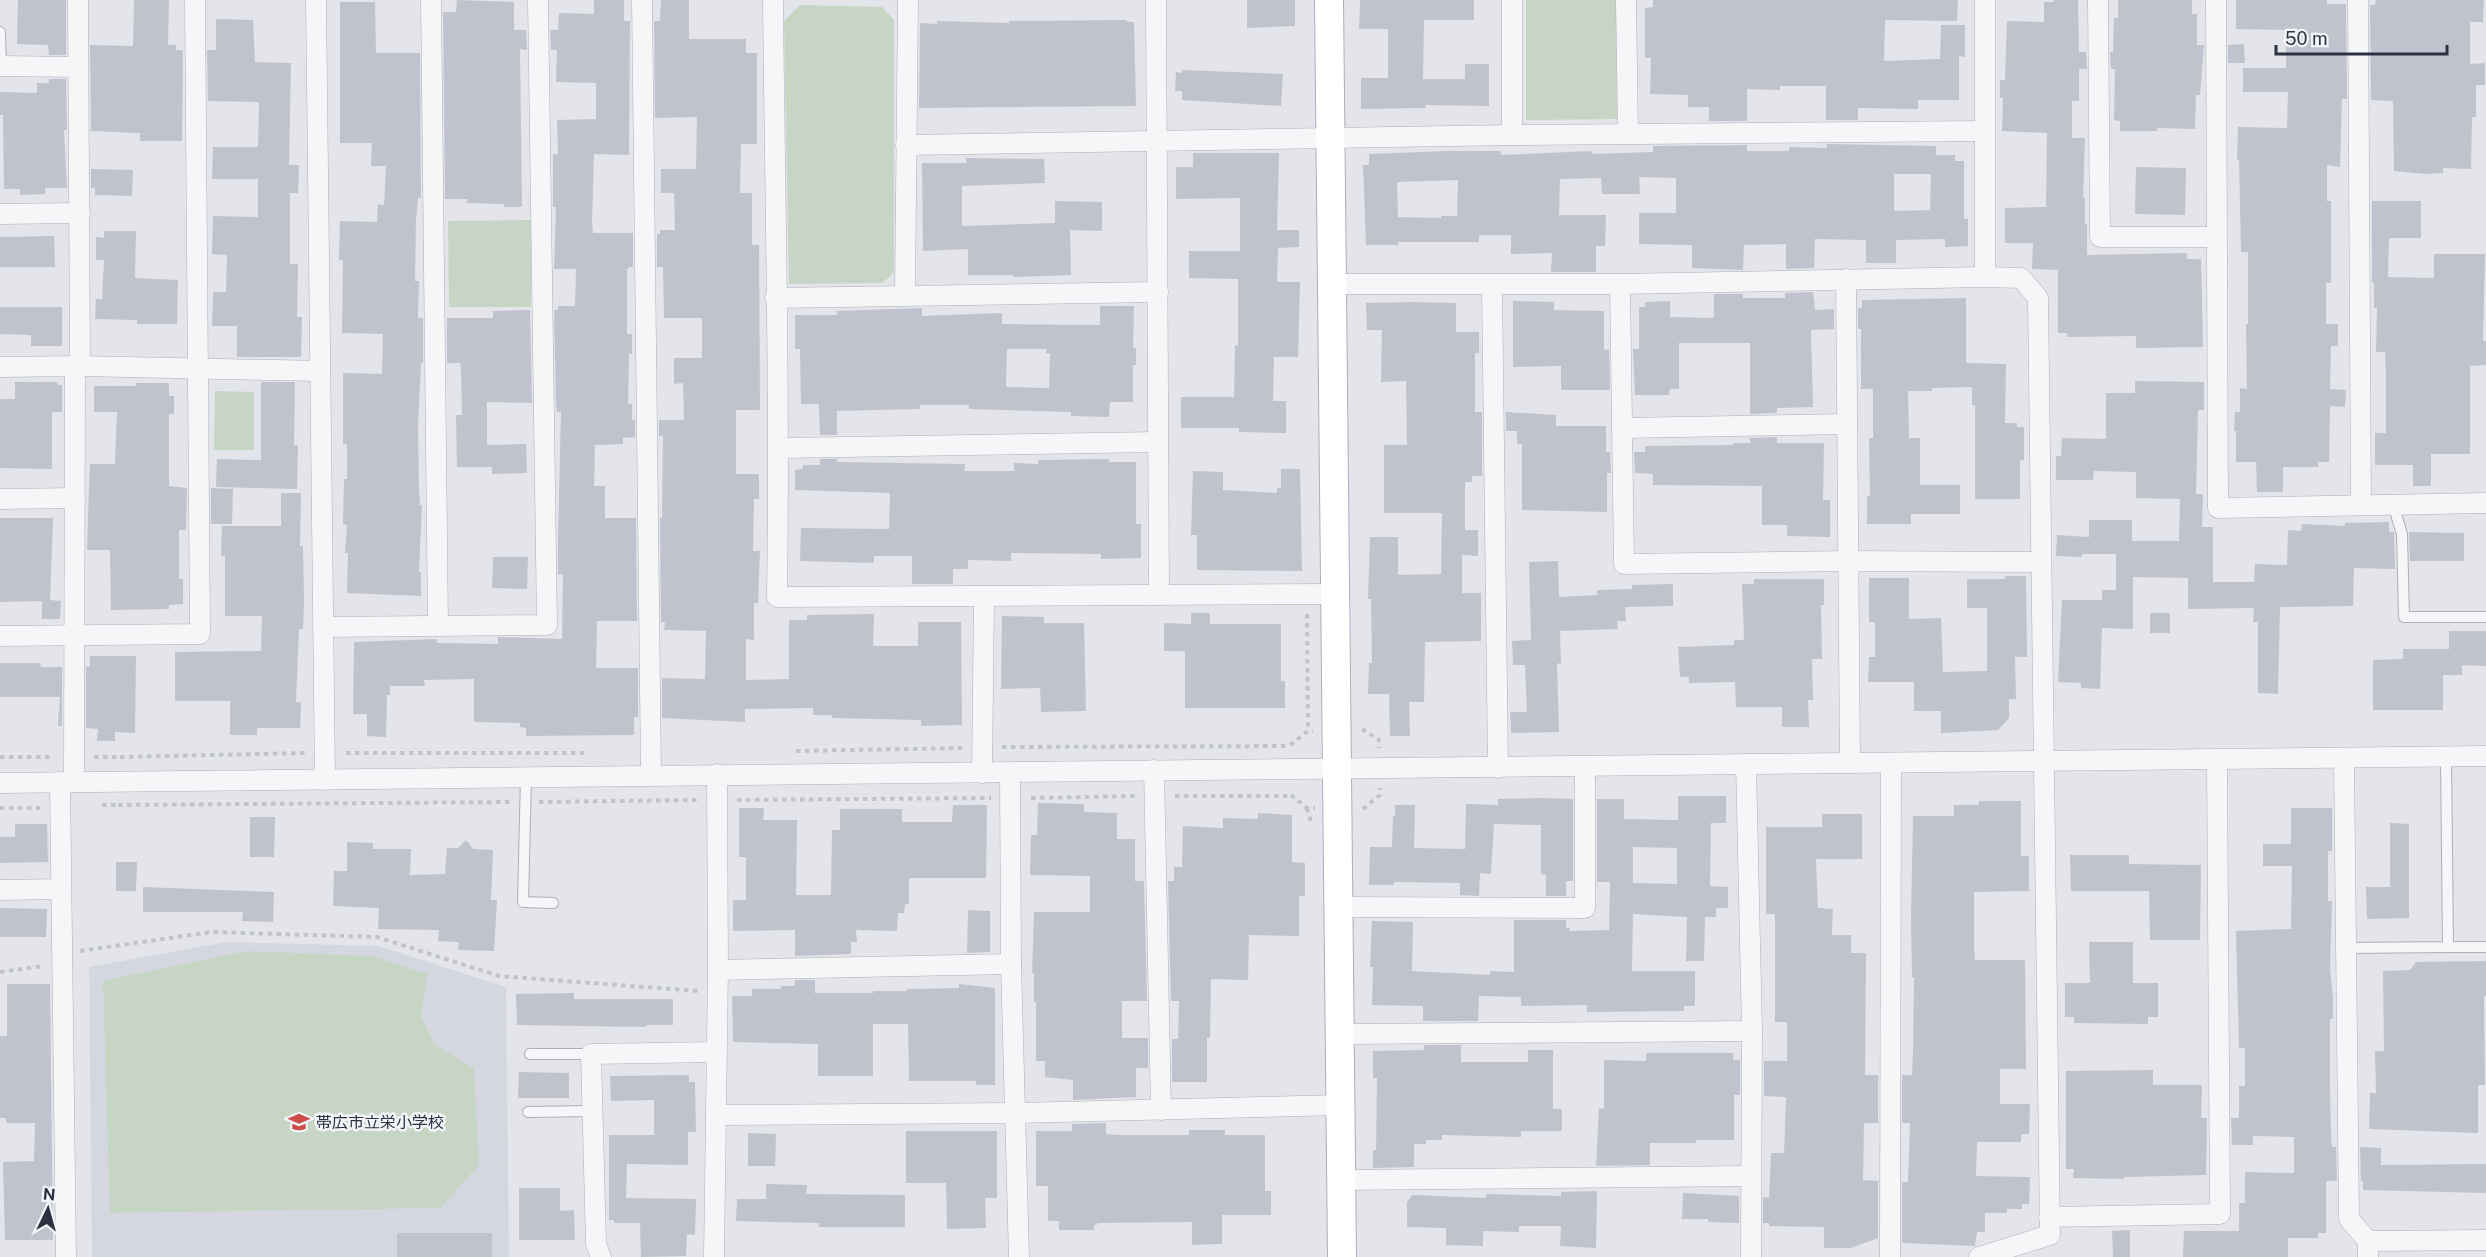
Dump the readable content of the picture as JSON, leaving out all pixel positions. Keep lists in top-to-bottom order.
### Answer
{
  "places": {
    "school or university": ["帯広市立栄小学校"]
  },
  "scale_bar": "50 m",
  "north": "top"
}
